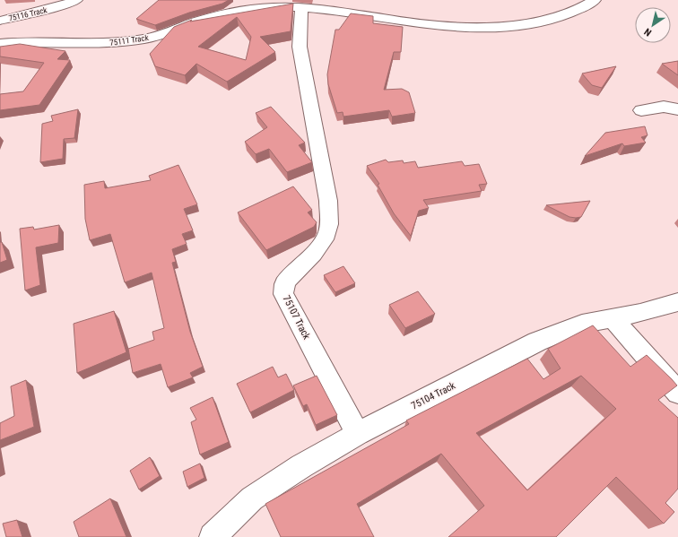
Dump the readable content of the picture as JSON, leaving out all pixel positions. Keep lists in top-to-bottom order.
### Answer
{
  "streets": {
    "street": [
      "75116 Track",
      "75111 Track",
      "75107 Track",
      "75104 Track"
    ]
  },
  "crossings": [
    ["75111 Track", "75107 Track"],
    ["75107 Track", "75104 Track"]
  ],
  "north": "bottom left"
}
